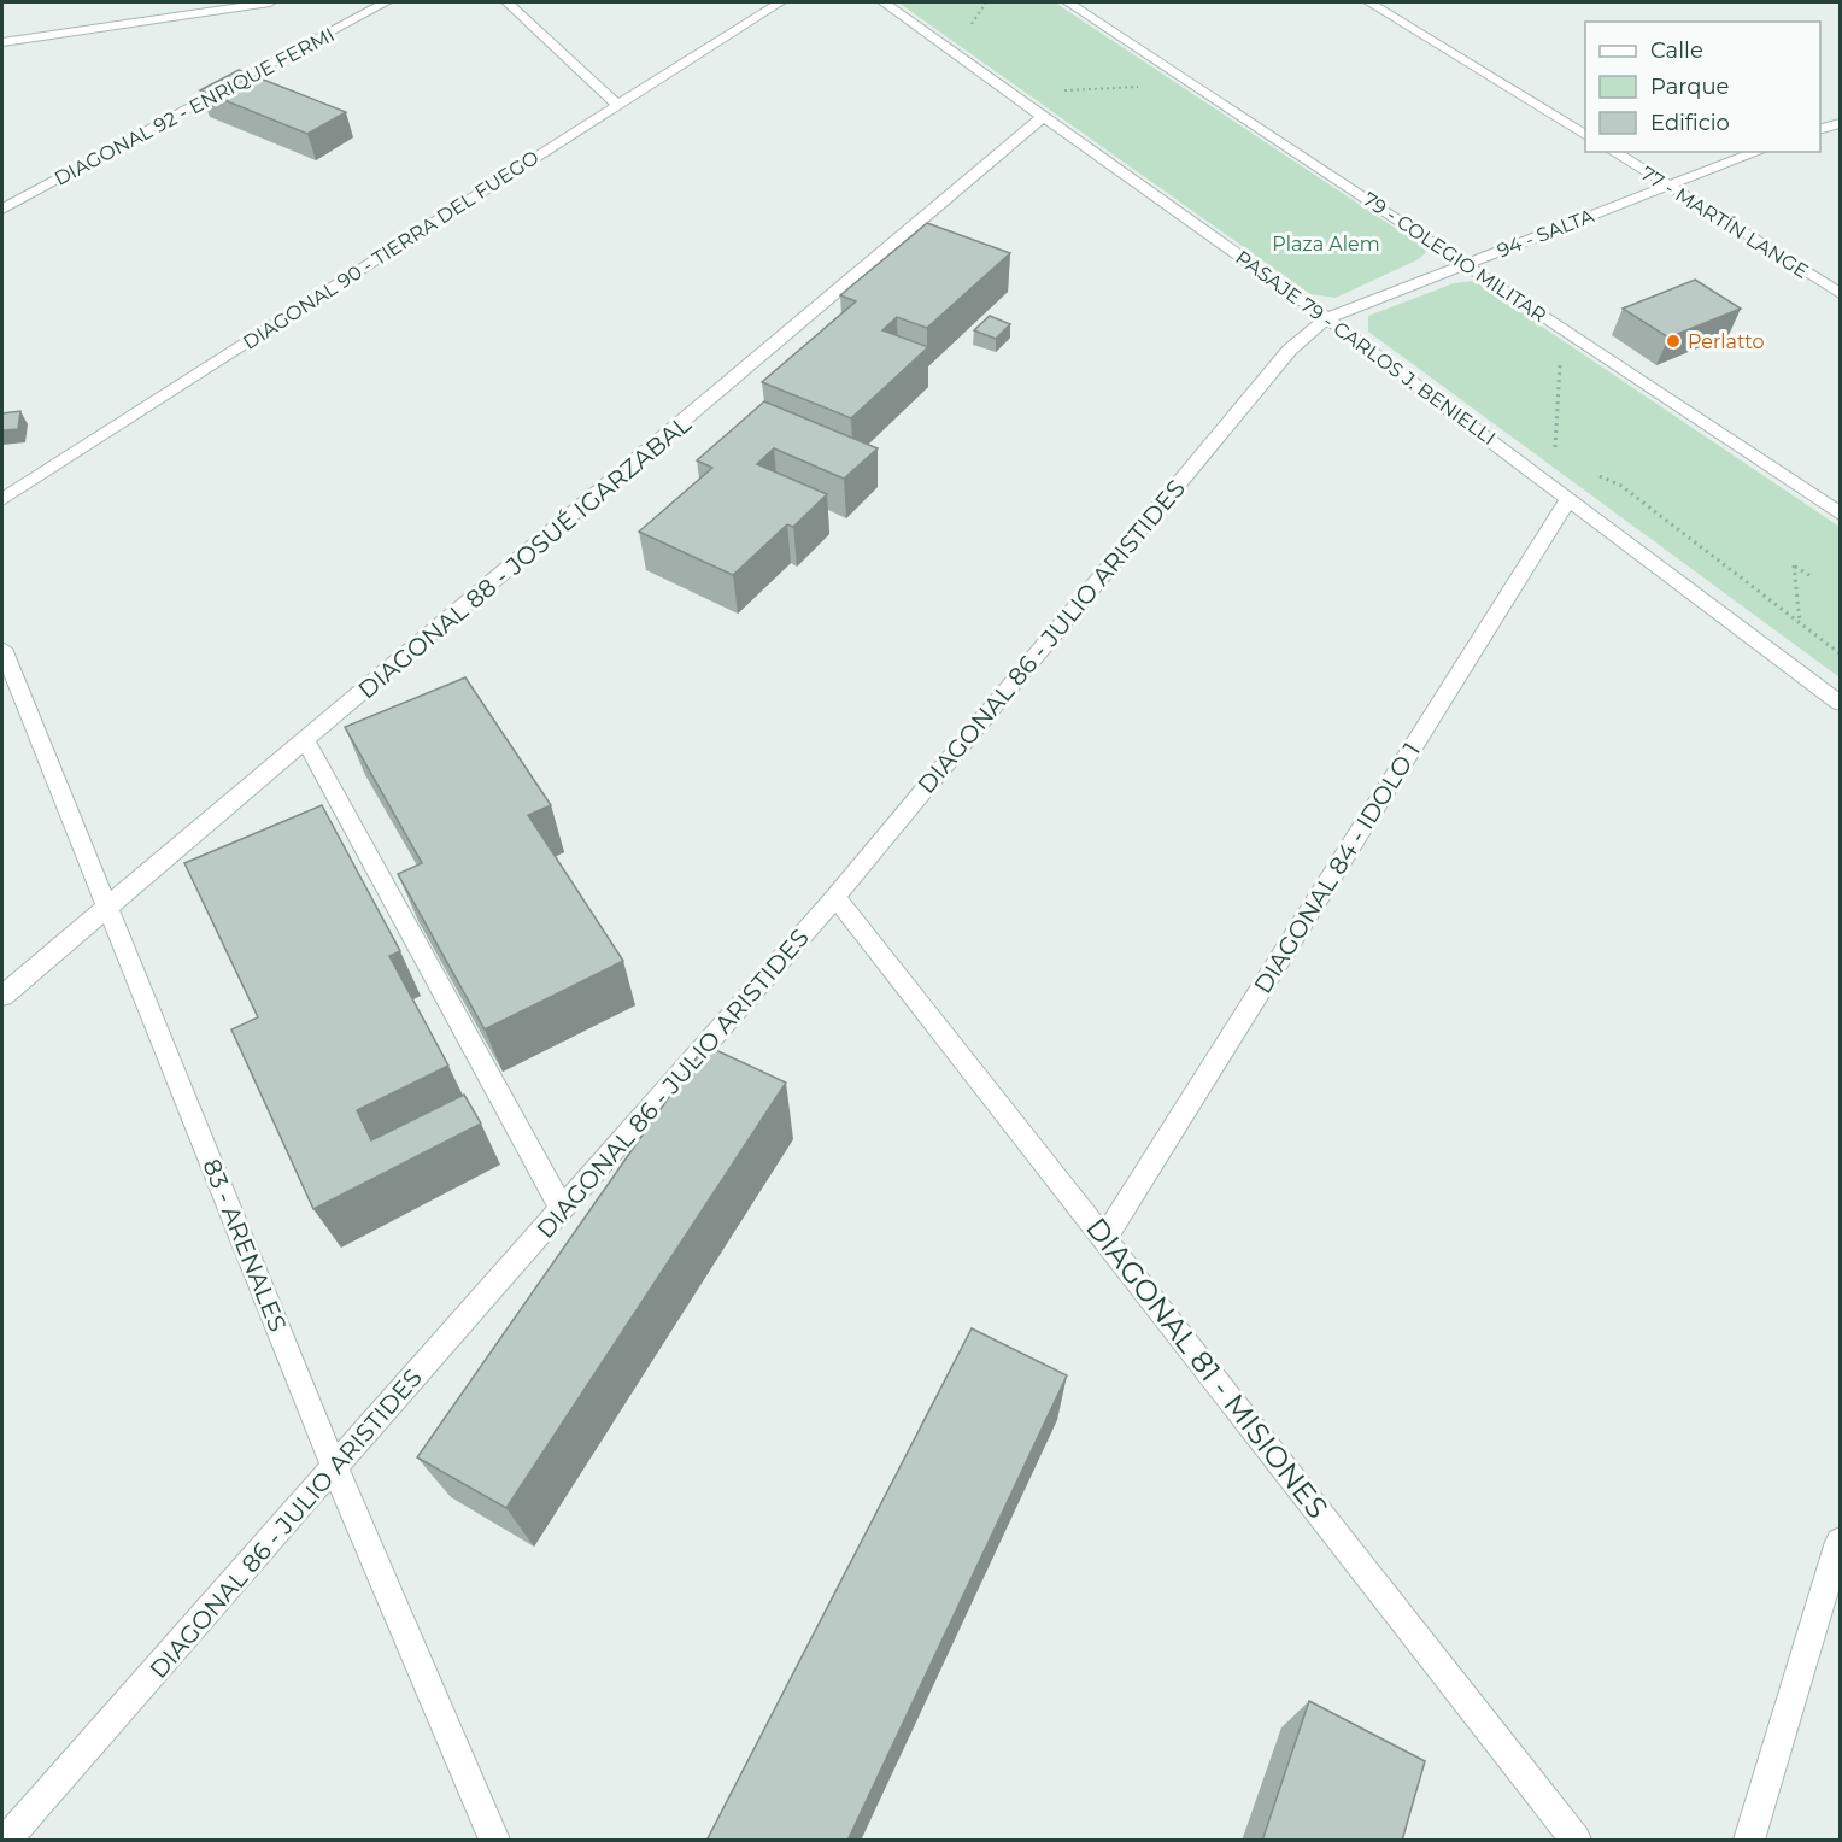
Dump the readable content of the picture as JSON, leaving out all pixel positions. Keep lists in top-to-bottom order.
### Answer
{
  "streets": {
    "street": [
      "DIAGONAL 92 - ENRIQUE FERMI",
      "77 - MARTÍN LANGE",
      "94 - SALTA",
      "DIAGONAL 90 - TIERRA DEL FUEGO",
      "79 - COLEGIO MILITAR",
      "PASAJE 79 - CARLOS J. BENIELLI",
      "DIAGONAL 88 - JOSUÉ IGARZABAL",
      "DIAGONAL 86 - JULIO ARISTIDES",
      "DIAGONAL 84 - IDOLO 1",
      "83 - ARENALES",
      "DIAGONAL 81 - MISIONES"
    ]
  },
  "crossings": [
    ["77 - MARTÍN LANGE", "94 - SALTA"],
    ["94 - SALTA", "79 - COLEGIO MILITAR"],
    ["94 - SALTA", "PASAJE 79 - CARLOS J. BENIELLI"],
    ["94 - SALTA", "DIAGONAL 86 - JULIO ARISTIDES"],
    ["PASAJE 79 - CARLOS J. BENIELLI", "DIAGONAL 88 - JOSUÉ IGARZABAL"],
    ["PASAJE 79 - CARLOS J. BENIELLI", "DIAGONAL 86 - JULIO ARISTIDES"],
    ["PASAJE 79 - CARLOS J. BENIELLI", "DIAGONAL 84 - IDOLO 1"],
    ["DIAGONAL 88 - JOSUÉ IGARZABAL", "83 - ARENALES"],
    ["DIAGONAL 86 - JULIO ARISTIDES", "83 - ARENALES"],
    ["DIAGONAL 86 - JULIO ARISTIDES", "DIAGONAL 81 - MISIONES"],
    ["DIAGONAL 84 - IDOLO 1", "DIAGONAL 81 - MISIONES"]
  ],
  "parks": ["Plaza Alem"],
  "places": ["Perlatto"],
  "legend": ["Calle", "Parque", "Edificio"]
}
